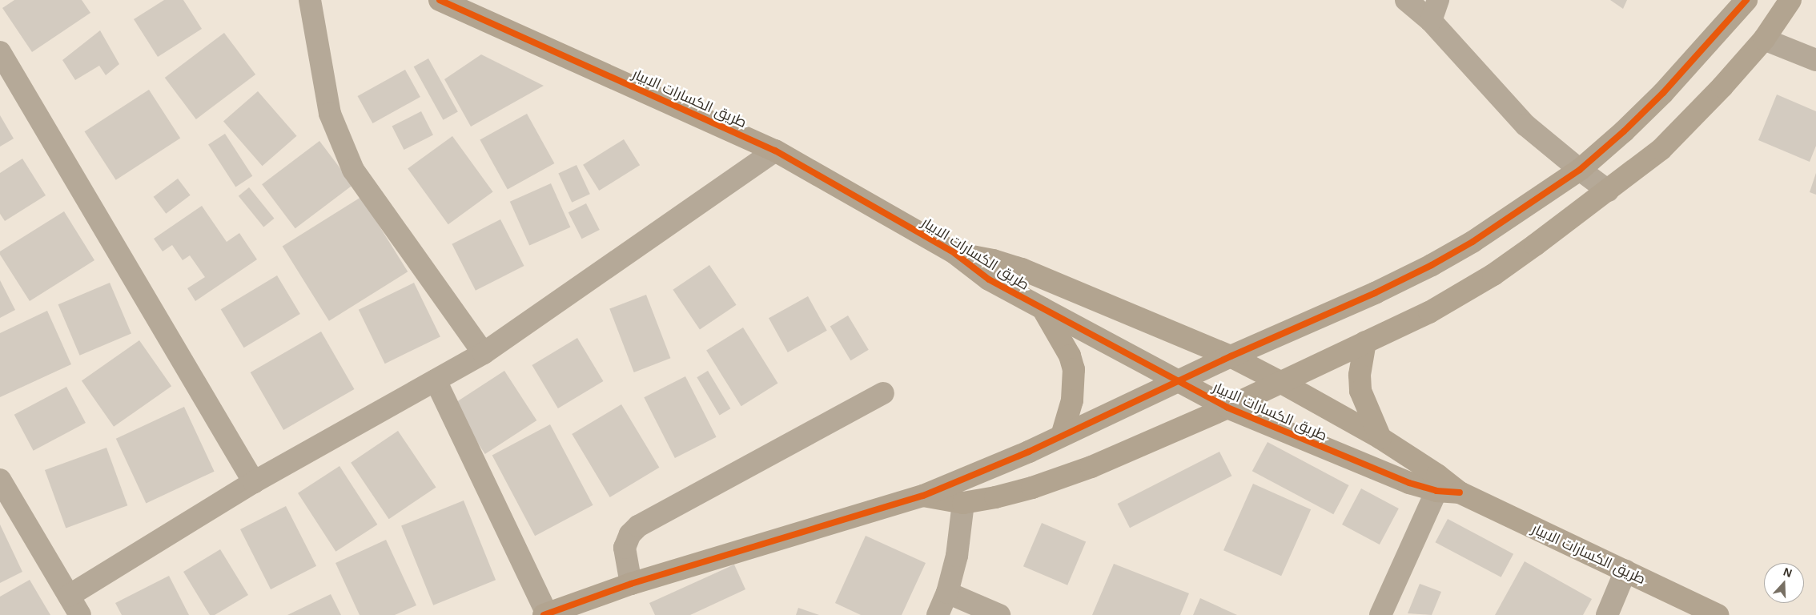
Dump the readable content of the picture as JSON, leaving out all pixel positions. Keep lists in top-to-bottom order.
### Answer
{
  "streets": {
    "street": ["طريق الكسارات الابيار"]
  },
  "north": "top"
}
